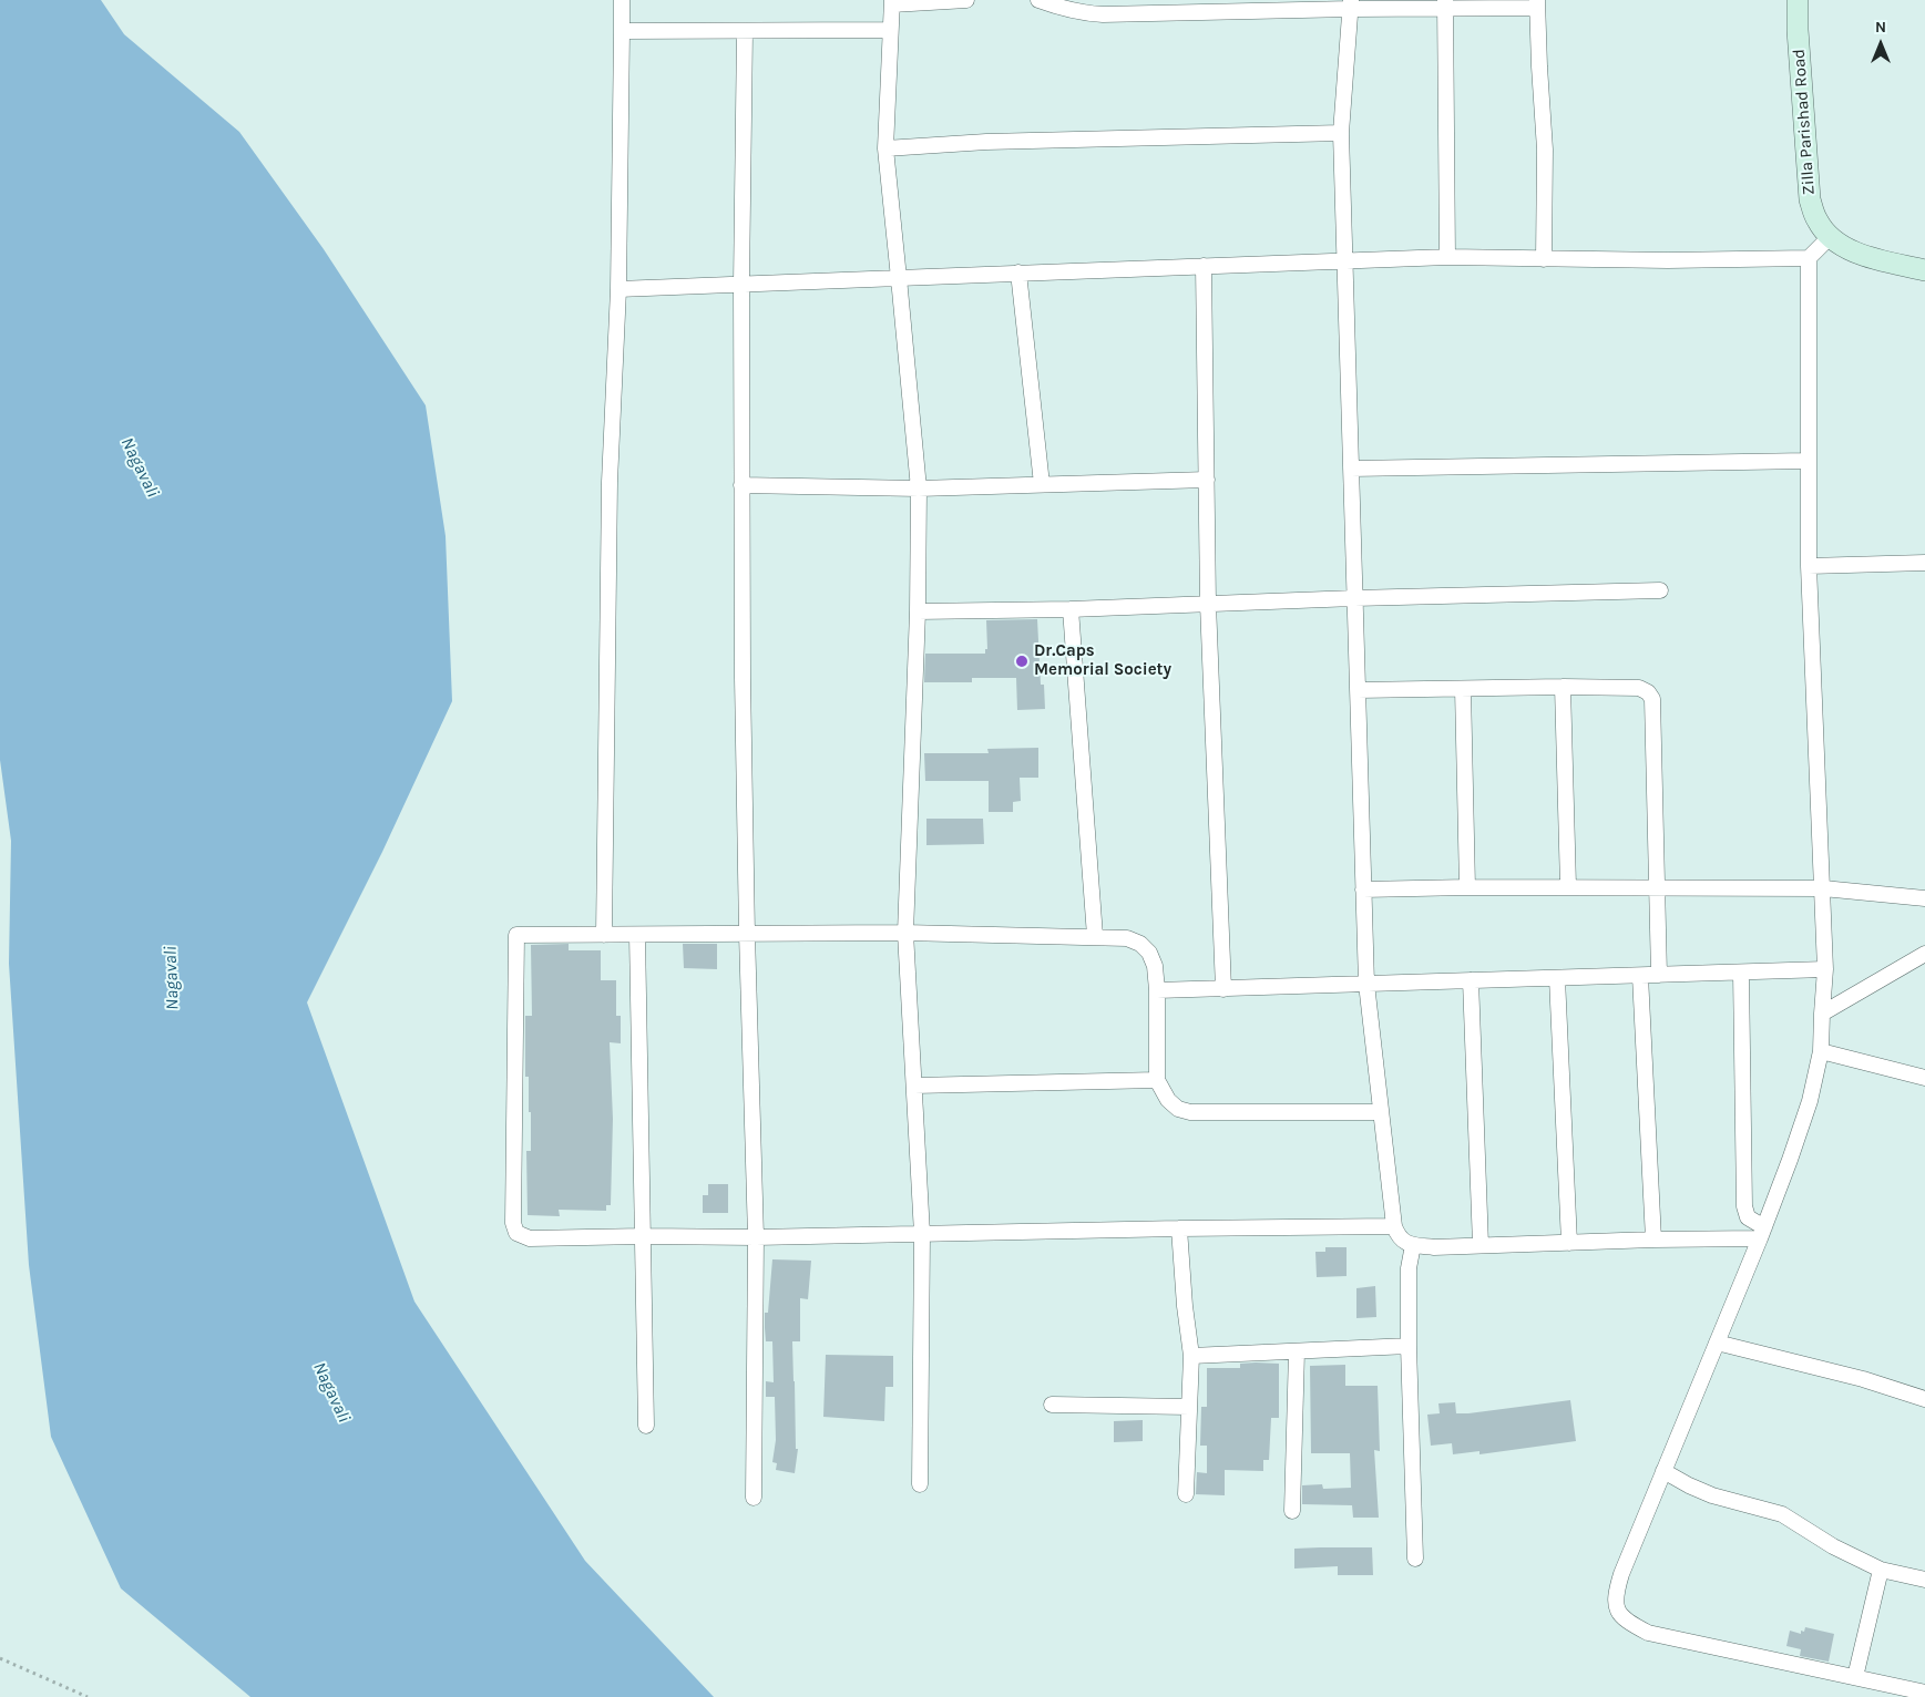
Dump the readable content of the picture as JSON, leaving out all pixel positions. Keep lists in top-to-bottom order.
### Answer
{
  "streets": {
    "main road": ["Zilla Parishad Road"]
  },
  "water": ["Nagavali"],
  "places": ["Dr.Caps Memorial Society"],
  "north": "top"
}
